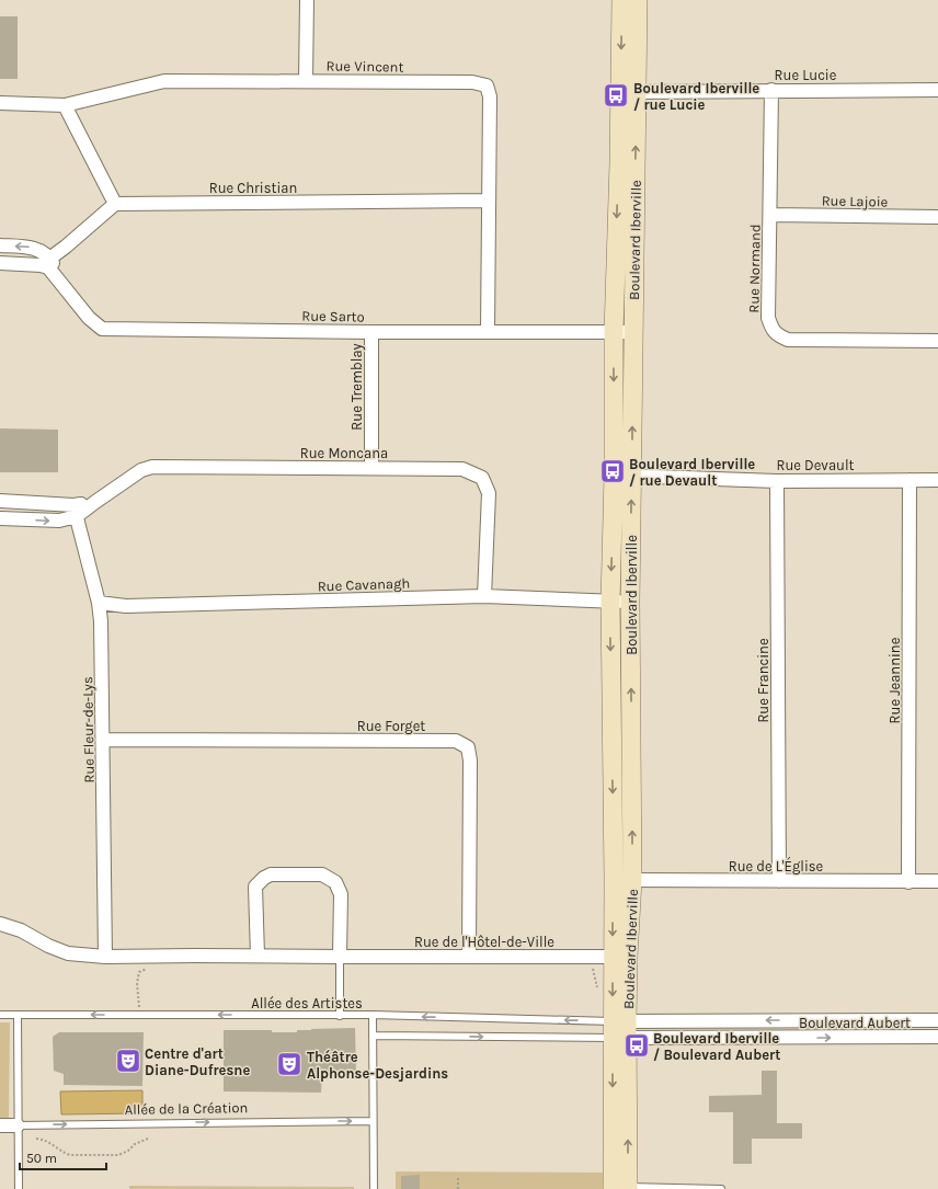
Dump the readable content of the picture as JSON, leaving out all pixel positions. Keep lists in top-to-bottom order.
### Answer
{
  "streets": {
    "street": [
      "Rue Vincent",
      "Rue Lucie",
      "Rue Christian",
      "Rue Lajoie",
      "Boulevard Iberville",
      "Rue Normand",
      "Rue Sarto",
      "Rue Tremblay",
      "Rue Moncana",
      "Rue Devault",
      "Rue Cavanagh",
      "Rue Francine",
      "Rue Jeannine",
      "Rue Forget",
      "Rue Fleur-de-Lys",
      "Rue de L'Église",
      "Rue de l'Hôtel-de-Ville",
      "Boulevard Aubert",
      "Allée de la Création"
    ],
    "lane": ["Allée des Artistes"]
  },
  "crossings": [
    ["Rue Vincent", "Rue Christian"],
    ["Rue Vincent", "Rue Sarto"],
    ["Rue Lucie", "Boulevard Iberville"],
    ["Rue Lucie", "Rue Normand"],
    ["Rue Lajoie", "Rue Normand"],
    ["Boulevard Iberville", "Rue Sarto"],
    ["Boulevard Iberville", "Rue Devault"],
    ["Boulevard Iberville", "Rue Cavanagh"],
    ["Boulevard Iberville", "Rue de L'Église"],
    ["Boulevard Iberville", "Rue de l'Hôtel-de-Ville"],
    ["Boulevard Iberville", "Allée des Artistes"],
    ["Boulevard Iberville", "Boulevard Aubert"],
    ["Rue Sarto", "Rue Tremblay"],
    ["Rue Tremblay", "Rue Moncana"],
    ["Rue Moncana", "Rue Cavanagh"],
    ["Rue Moncana", "Rue Fleur-de-Lys"],
    ["Rue Devault", "Rue Francine"],
    ["Rue Devault", "Rue Jeannine"],
    ["Rue Cavanagh", "Rue Fleur-de-Lys"],
    ["Rue Francine", "Rue de L'Église"],
    ["Rue Jeannine", "Rue de L'Église"],
    ["Rue Forget", "Rue Fleur-de-Lys"],
    ["Rue Forget", "Rue de l'Hôtel-de-Ville"],
    ["Rue Fleur-de-Lys", "Rue de l'Hôtel-de-Ville"],
    ["Allée des Artistes", "Boulevard Aubert"]
  ],
  "one_way": ["Allée de la Création"],
  "places": {
    "bus stop": ["Boulevard Iberville / rue Lucie", "Boulevard Iberville / rue Devault", "Boulevard Iberville / Boulevard Aubert"],
    "theatre": ["Centre d'art Diane-Dufresne", "Théâtre Alphonse-Desjardins"]
  },
  "scale_bar": "50 m"
}
